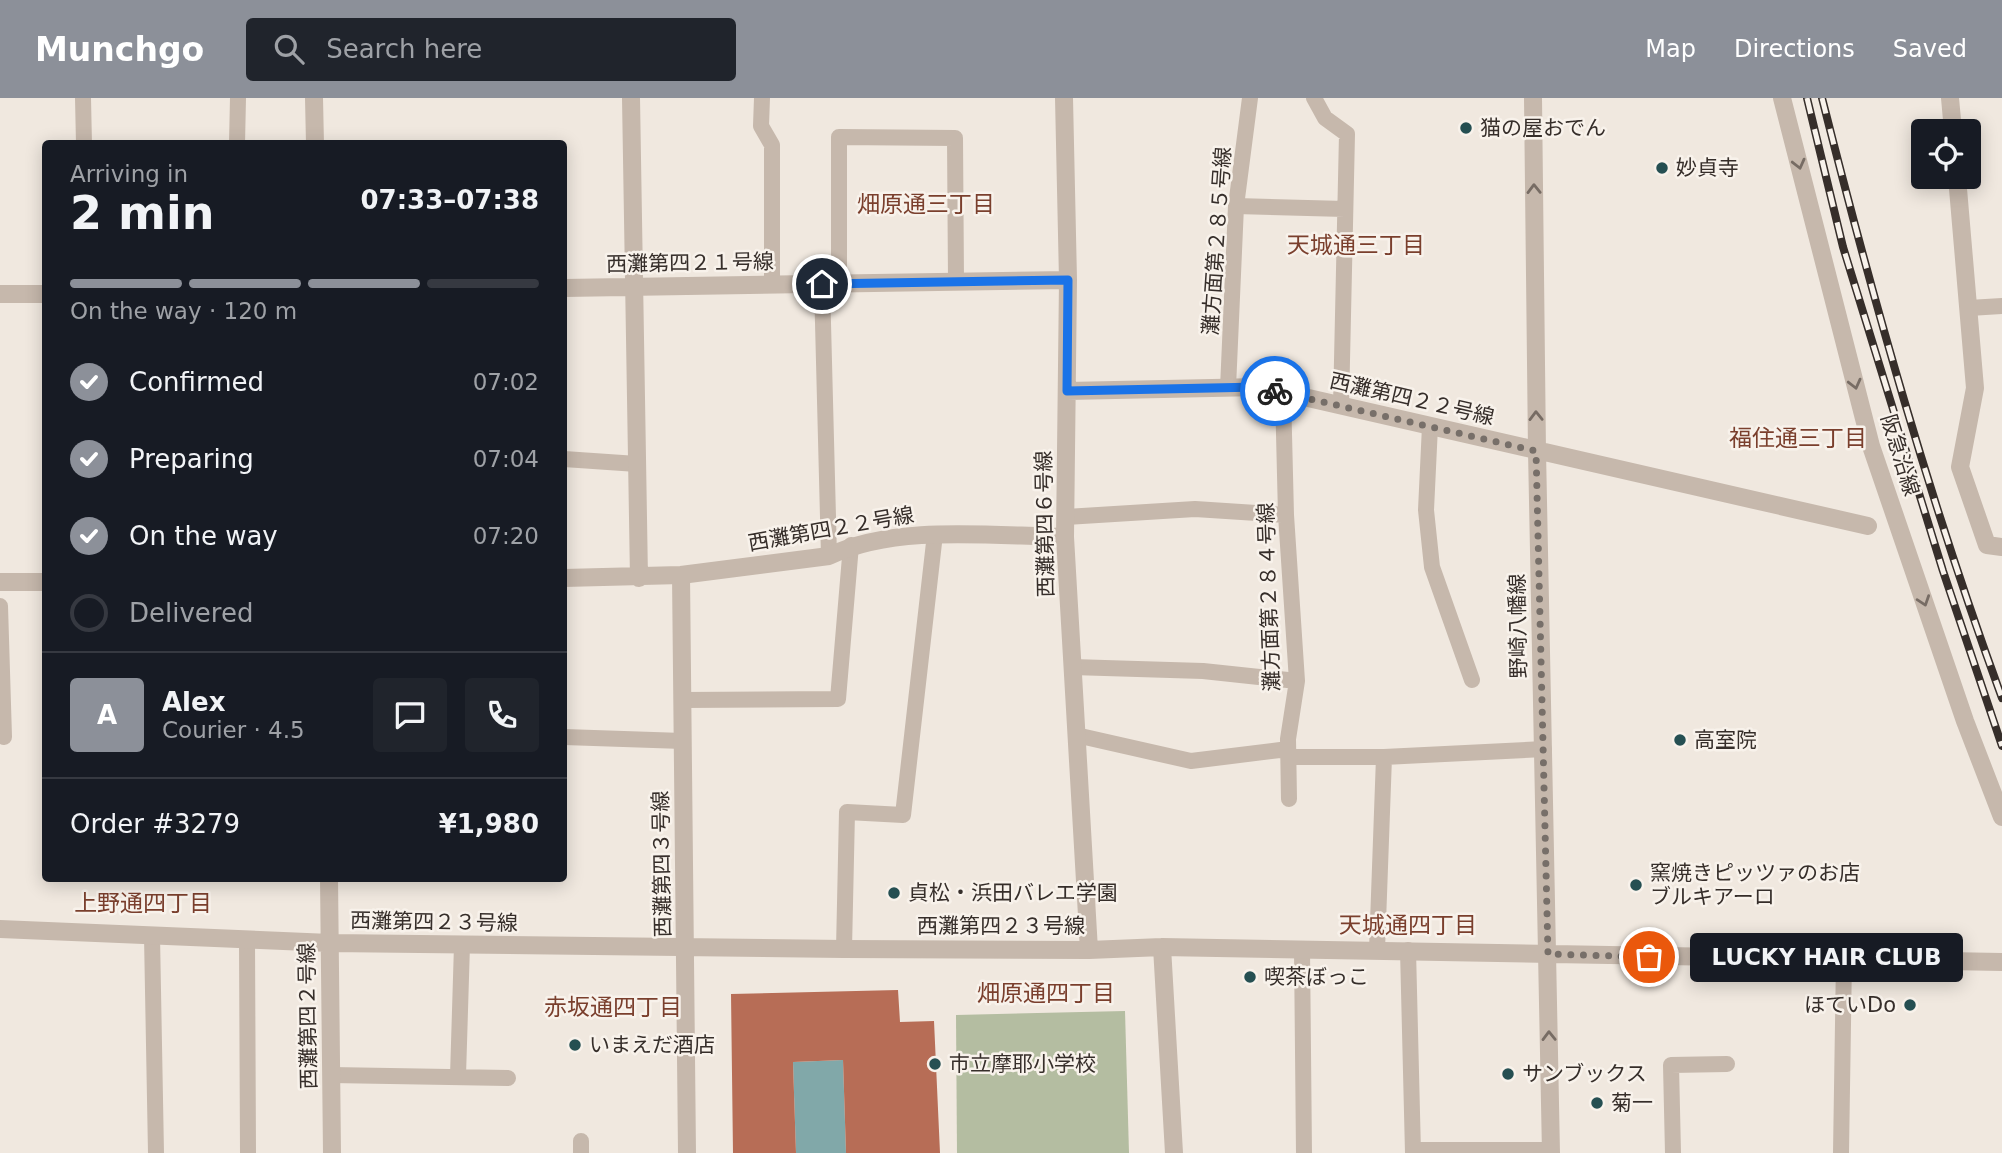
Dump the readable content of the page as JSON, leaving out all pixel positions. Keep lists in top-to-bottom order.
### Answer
{
  "streets": {
    "street": [
      "西灘第四２１号線",
      "西灘第四２２号線",
      "阪急沿線",
      "西灘第四６号線",
      "野崎八幡線",
      "西灘第四３号線",
      "西灘第四２３号線",
      "西灘第四２号線"
    ],
    "lane": ["灘方面第２８５号線", "灘方面第２８４号線"]
  },
  "crossings": [
    ["灘方面第２８５号線", "西灘第四２２号線"],
    ["西灘第四２１号線", "西灘第四６号線"],
    ["西灘第四２２号線", "西灘第四６号線"],
    ["西灘第四２２号線", "灘方面第２８４号線"],
    ["西灘第四２２号線", "野崎八幡線"],
    ["西灘第四２２号線", "西灘第四３号線"],
    ["西灘第四６号線", "西灘第四２３号線"],
    ["野崎八幡線", "西灘第四２３号線"],
    ["西灘第四３号線", "西灘第四２３号線"],
    ["西灘第四２３号線", "西灘第四２号線"]
  ],
  "one_way": ["野崎八幡線"],
  "districts": [
    "畑原通三丁目",
    "天城通三丁目",
    "福住通三丁目",
    "上野通四丁目",
    "天城通四丁目",
    "畑原通四丁目",
    "赤坂通四丁目"
  ],
  "places": [
    "猫の屋おでん",
    "妙貞寺",
    "高室院",
    "窯焼きピッツァのお店 ブルキアーロ",
    "貞松・浜田バレエ学園",
    "LUCKY HAIR CLUB",
    "喫茶ぼっこ",
    "ほていDo",
    "いまえだ酒店",
    "市立摩耶小学校",
    "サンブックス",
    "菊一"
  ],
  "page": {
    "header": "Munchgo",
    "search": "Search here",
    "nav": ["Map", "Directions", "Saved"],
    "heading": ["2 min", "Arriving in", "07:33–07:38"],
    "panel": [
      "Alex",
      "Courier · 4.5",
      "Order #3279",
      "¥1,980"
    ],
    "bar": "On the way · 120 m",
    "list": [
      ["Confirmed", "07:02"],
      ["Preparing", "07:04"],
      ["On the way", "07:20"],
      "Delivered"
    ],
    "round": "A",
    "bubble": "LUCKY HAIR CLUB"
  }
}
